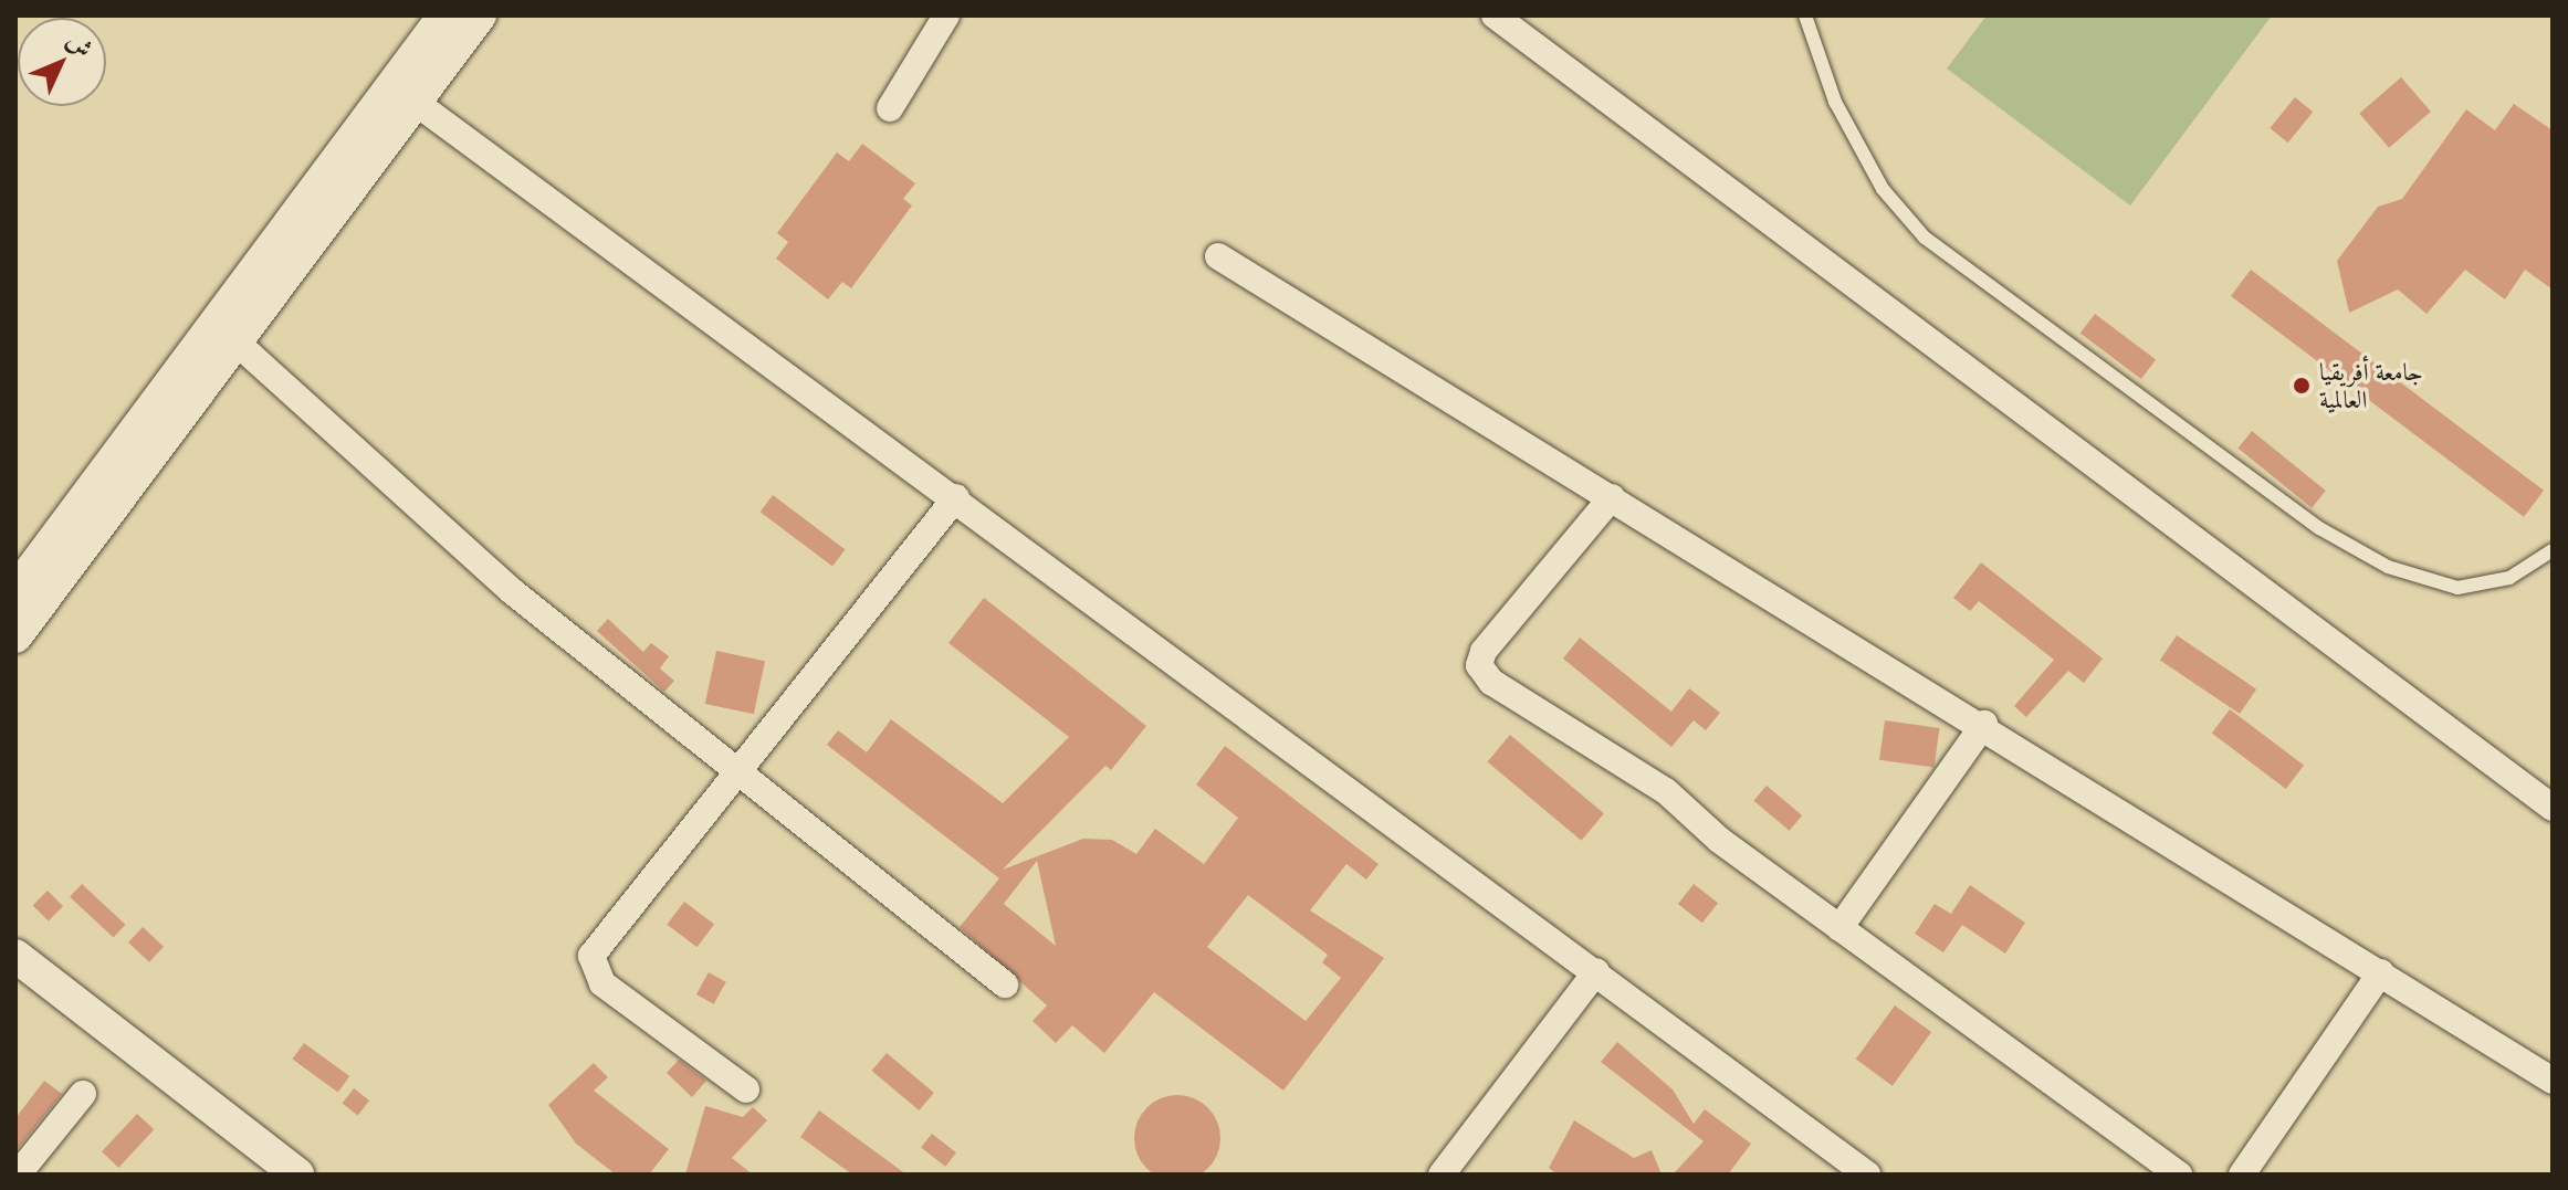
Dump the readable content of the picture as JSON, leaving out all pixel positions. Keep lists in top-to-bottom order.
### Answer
{
  "places": ["جامعة أفريقيا العالمية"],
  "north": "top right"
}
